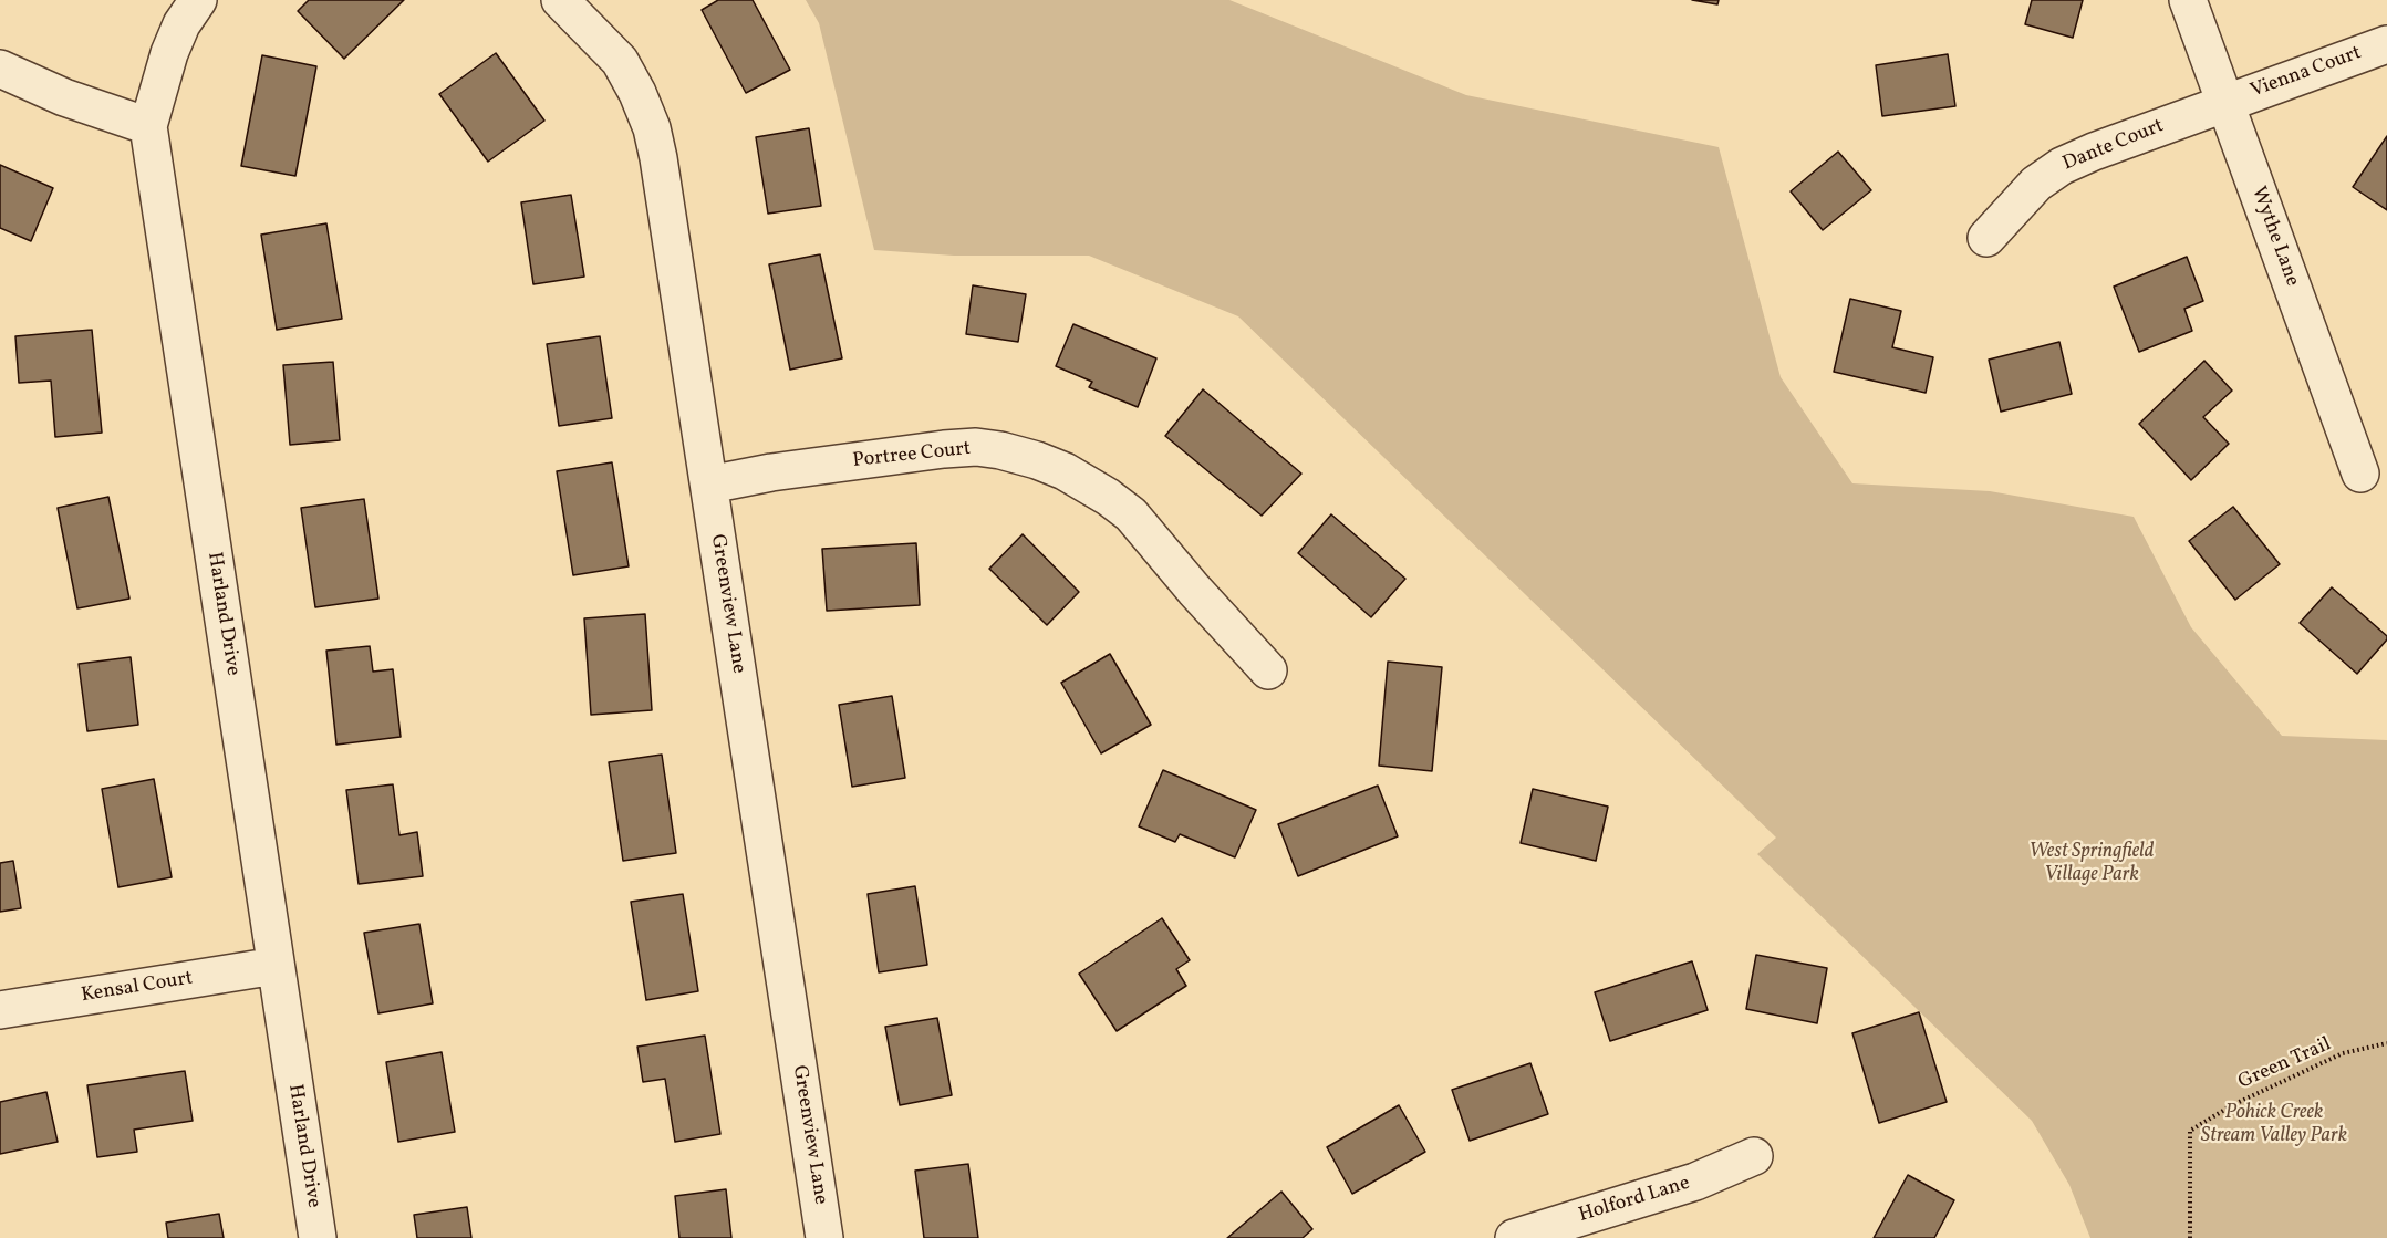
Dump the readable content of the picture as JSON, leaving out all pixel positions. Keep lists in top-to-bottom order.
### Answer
{
  "streets": {
    "street": [
      "Vienna Court",
      "Dante Court",
      "Wythe Lane",
      "Portree Court",
      "Greenview Lane",
      "Harland Drive",
      "Kensal Court",
      "Holford Lane"
    ],
    "path": ["Green Trail"]
  },
  "crossings": [
    ["Vienna Court", "Dante Court"],
    ["Vienna Court", "Wythe Lane"],
    ["Dante Court", "Wythe Lane"],
    ["Portree Court", "Greenview Lane"],
    ["Harland Drive", "Kensal Court"]
  ],
  "parks": ["West Springfield Village Park", "Pohick Creek Stream Valley Park"]
}
